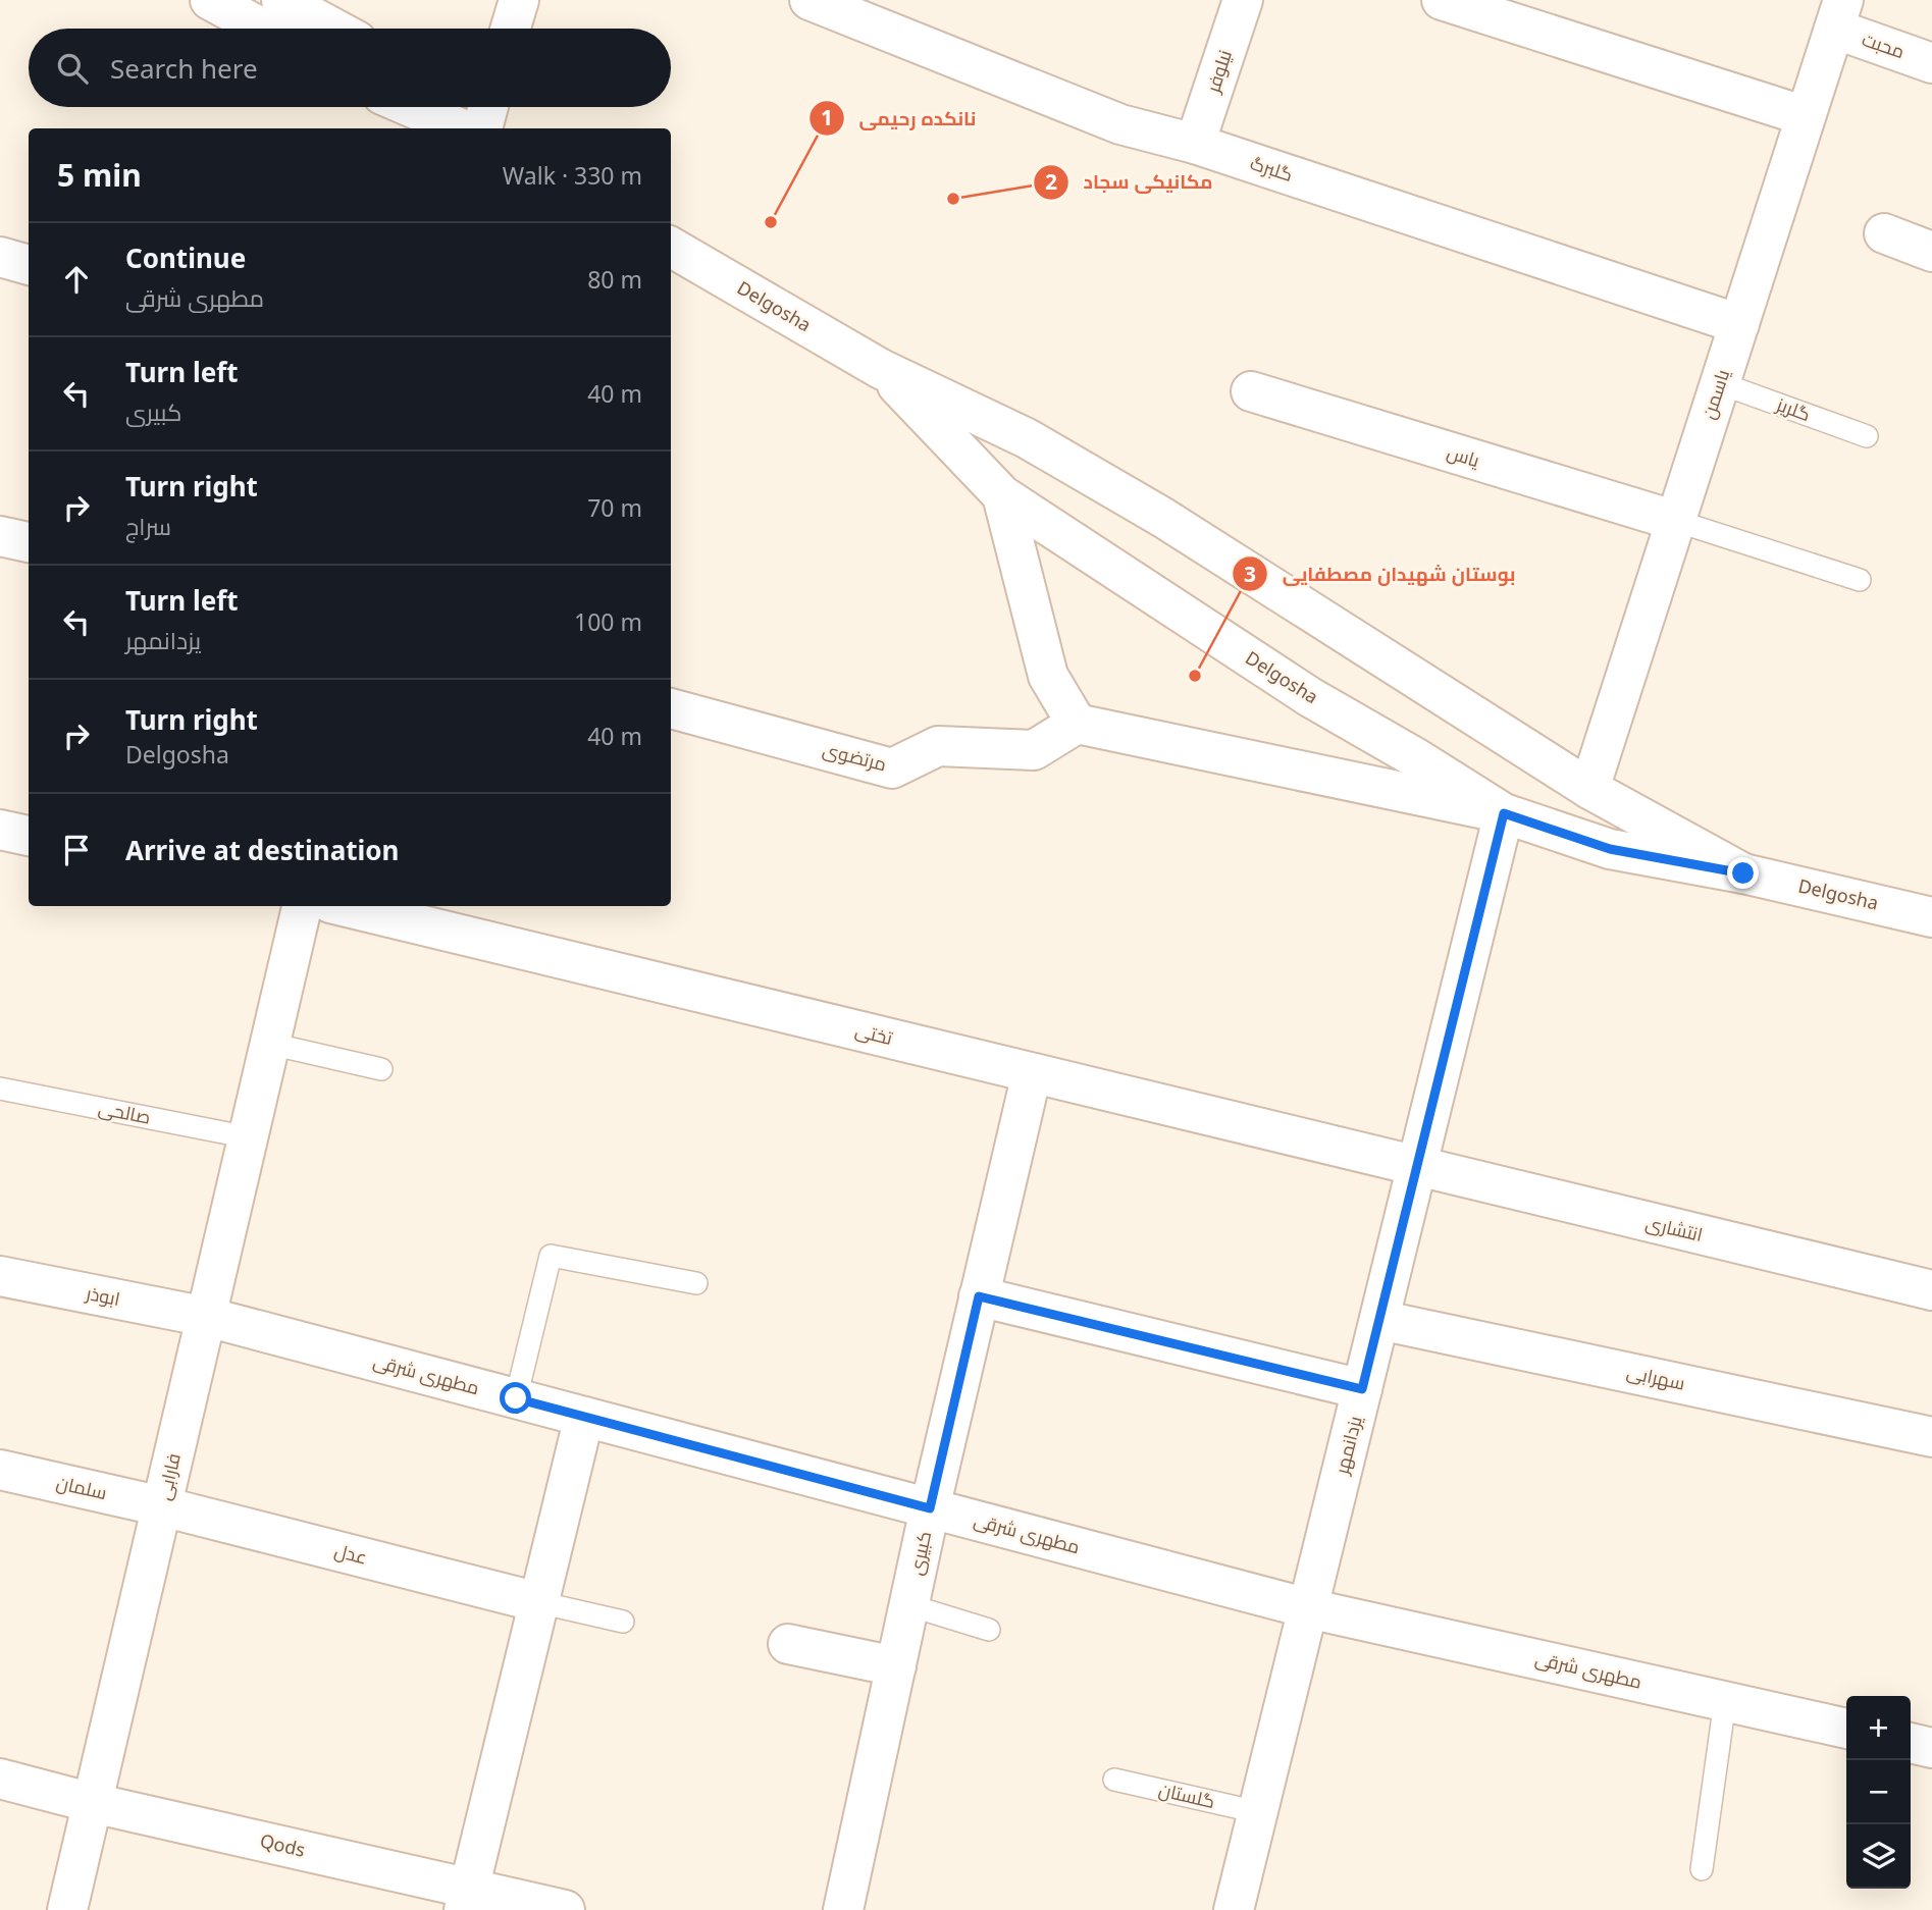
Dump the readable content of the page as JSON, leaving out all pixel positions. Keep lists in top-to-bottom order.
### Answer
{
  "streets": {
    "street": [
      "محبت",
      "نیلوفر",
      "گلبرگ",
      "Delgosha",
      "یاسمن",
      "یاس",
      "مرتضوی",
      "تختی",
      "انتشاری",
      "ابوذر",
      "مطهری شرقی",
      "سهرابی",
      "یزدانمهر",
      "فارابی",
      "سلمان",
      "کبیری",
      "عدل",
      "Qods"
    ],
    "lane": ["گلریز", "صالحی", "گلستان"]
  },
  "crossings": [
    ["محبت", "یاسمن"],
    ["نیلوفر", "گلبرگ"],
    ["گلبرگ", "یاسمن"],
    ["Delgosha", "یاسمن"],
    ["Delgosha", "یزدانمهر"],
    ["یاسمن", "گلریز"],
    ["یاسمن", "یاس"],
    ["تختی", "انتشاری"],
    ["تختی", "یزدانمهر"],
    ["تختی", "کبیری"],
    ["صالحی", "فارابی"],
    ["انتشاری", "یزدانمهر"],
    ["ابوذر", "مطهری شرقی"],
    ["ابوذر", "فارابی"],
    ["مطهری شرقی", "یزدانمهر"],
    ["مطهری شرقی", "فارابی"],
    ["مطهری شرقی", "کبیری"],
    ["سهرابی", "یزدانمهر"],
    ["یزدانمهر", "گلستان"],
    ["فارابی", "سلمان"],
    ["فارابی", "عدل"],
    ["فارابی", "Qods"],
    ["سلمان", "عدل"]
  ],
  "places": ["مکانیکی سجاد", "نانکده رحیمی", "بوستان شهیدان مصطفایی"],
  "page": {
    "search": "Search here",
    "heading": ["5 min", "Walk · 330 m"],
    "list": [
      ["Continue", "مطهری شرقی", "80 m"],
      ["Turn left", "کبیری", "40 m"],
      ["Turn right", "سراج", "70 m"],
      ["Turn left", "یزدانمهر", "100 m"],
      ["Turn right", "Delgosha", "40 m"],
      "Arrive at destination"
    ],
    "map_buttons": ["+", "−"]
  }
}
